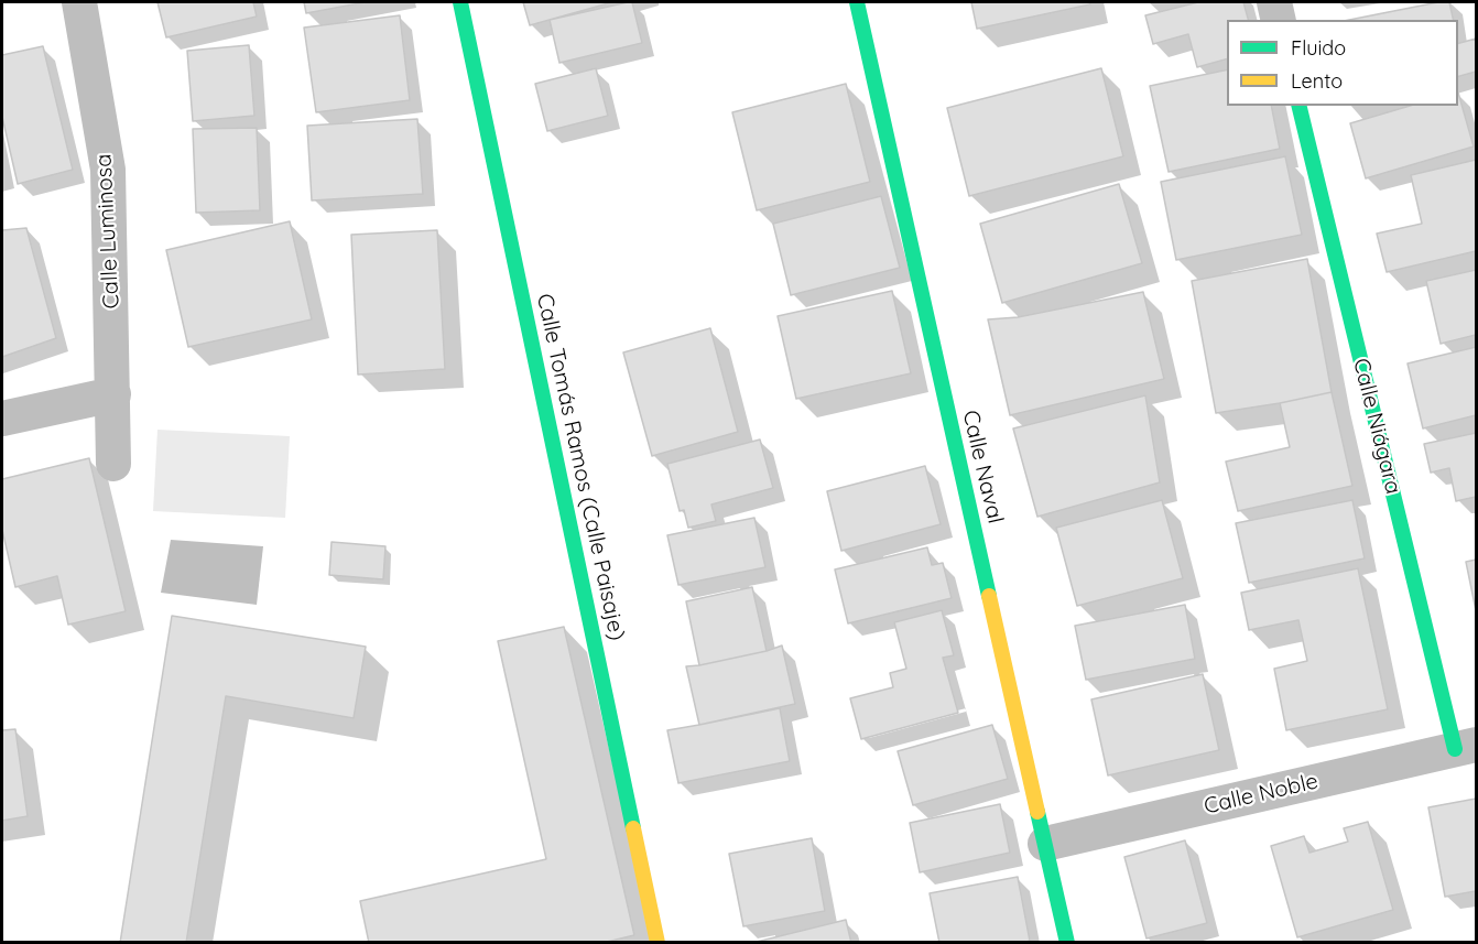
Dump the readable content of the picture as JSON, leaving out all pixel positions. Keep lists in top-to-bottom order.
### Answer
{
  "streets": {
    "street": [
      "Calle Luminosa",
      "Calle Niágara",
      "Calle Tomás Ramos (Calle Paisaje)",
      "Calle Naval",
      "Calle Noble"
    ]
  },
  "crossings": [
    ["Calle Niágara", "Calle Noble"],
    ["Calle Naval", "Calle Noble"]
  ],
  "legend": ["Fluido", "Lento"]
}
